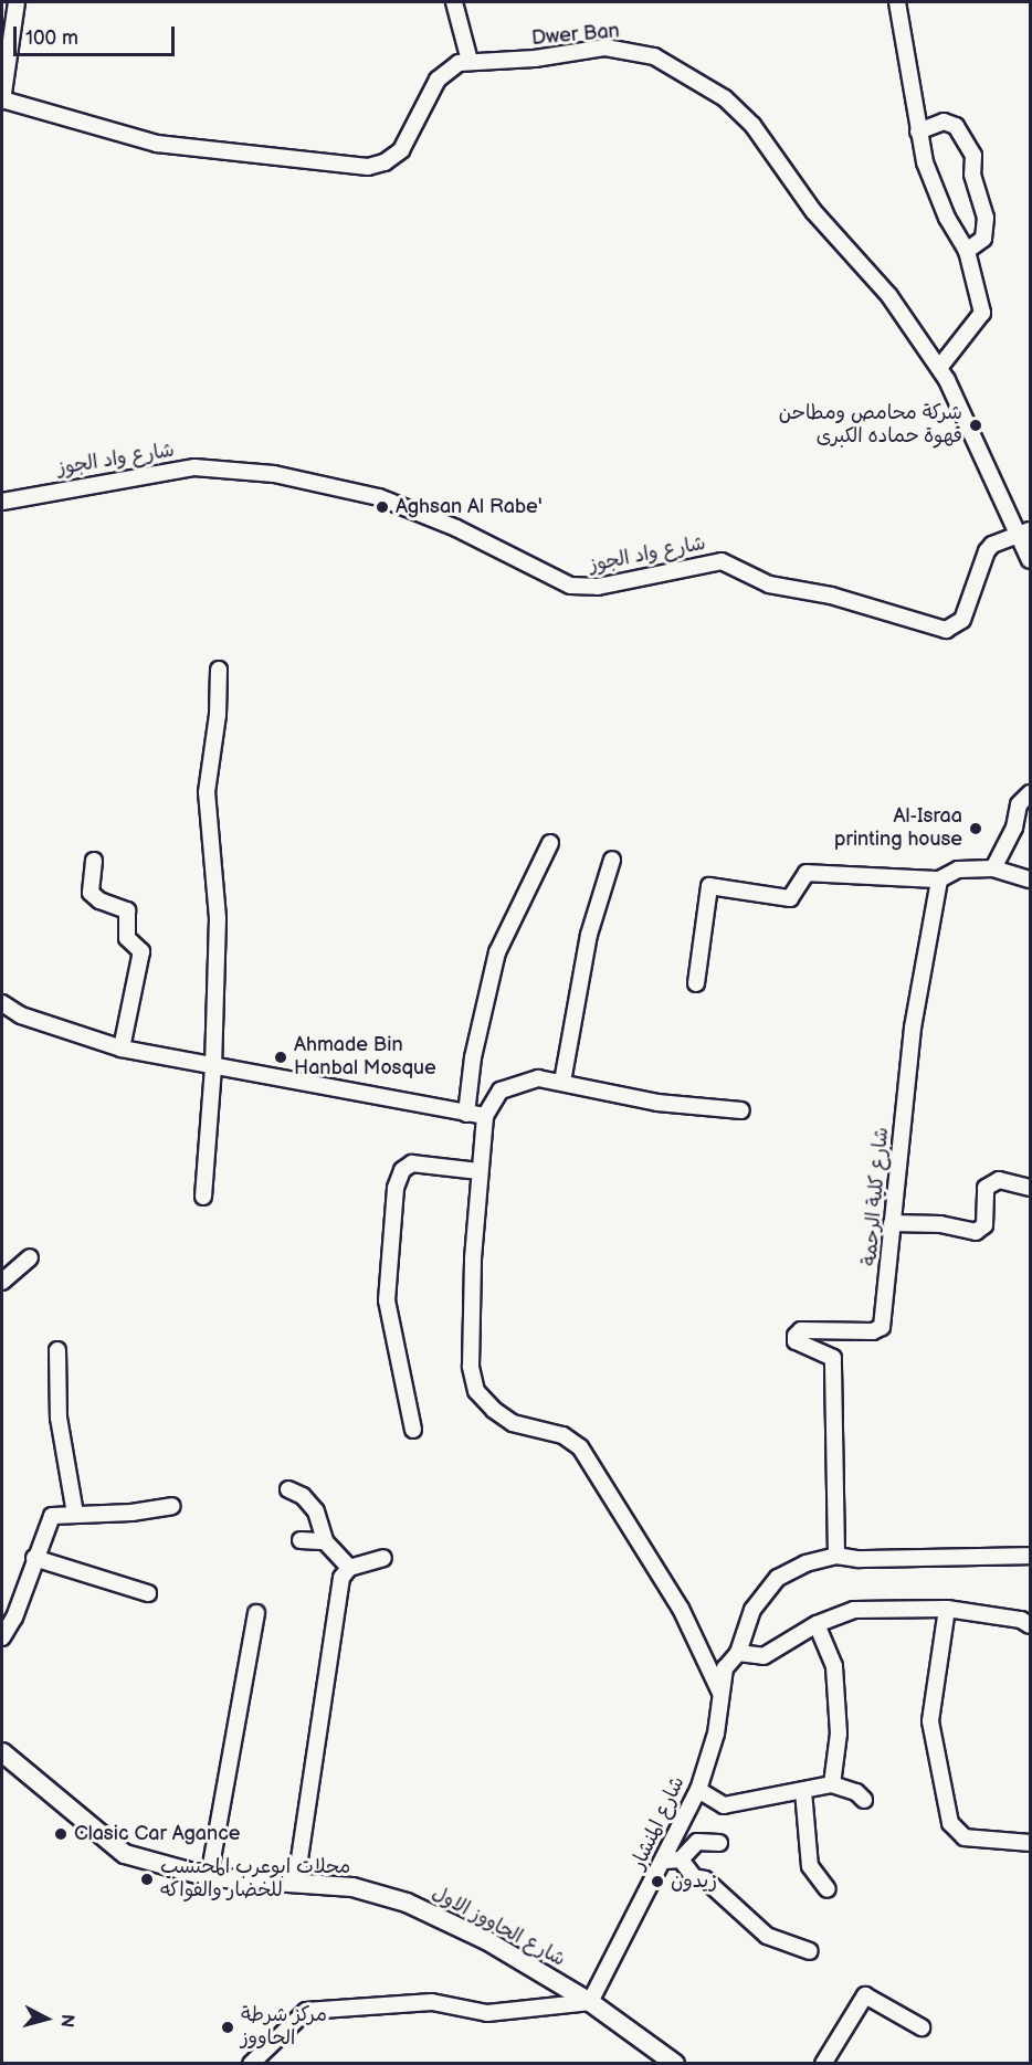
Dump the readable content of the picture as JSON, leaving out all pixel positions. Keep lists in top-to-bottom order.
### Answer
{
  "streets": {
    "main road": ["شارع الحاووز الاول"],
    "street": [
      "Dwer Ban",
      "شارع واد الجوز",
      "شارع كلية الرحمة",
      "شارع المنشار"
    ]
  },
  "crossings": [
    ["Dwer Ban", "شارع واد الجوز"],
    ["شارع كلية الرحمة", "شارع المنشار"],
    ["شارع المنشار", "شارع الحاووز الاول"]
  ],
  "places": [
    "شركة محامص ومطاحن قهوة حماده الكبرى",
    "Aghsan Al Rabe'",
    "Al-Israa printing house",
    "Ahmade Bin Hanbal Mosque",
    "Clasic Car Agance",
    "محلات ابوعرب المحتسب للخضار والفواكه",
    "زيدون",
    "مركز شرطة الحاووز"
  ],
  "scale_bar": "100 m",
  "north": "right"
}
